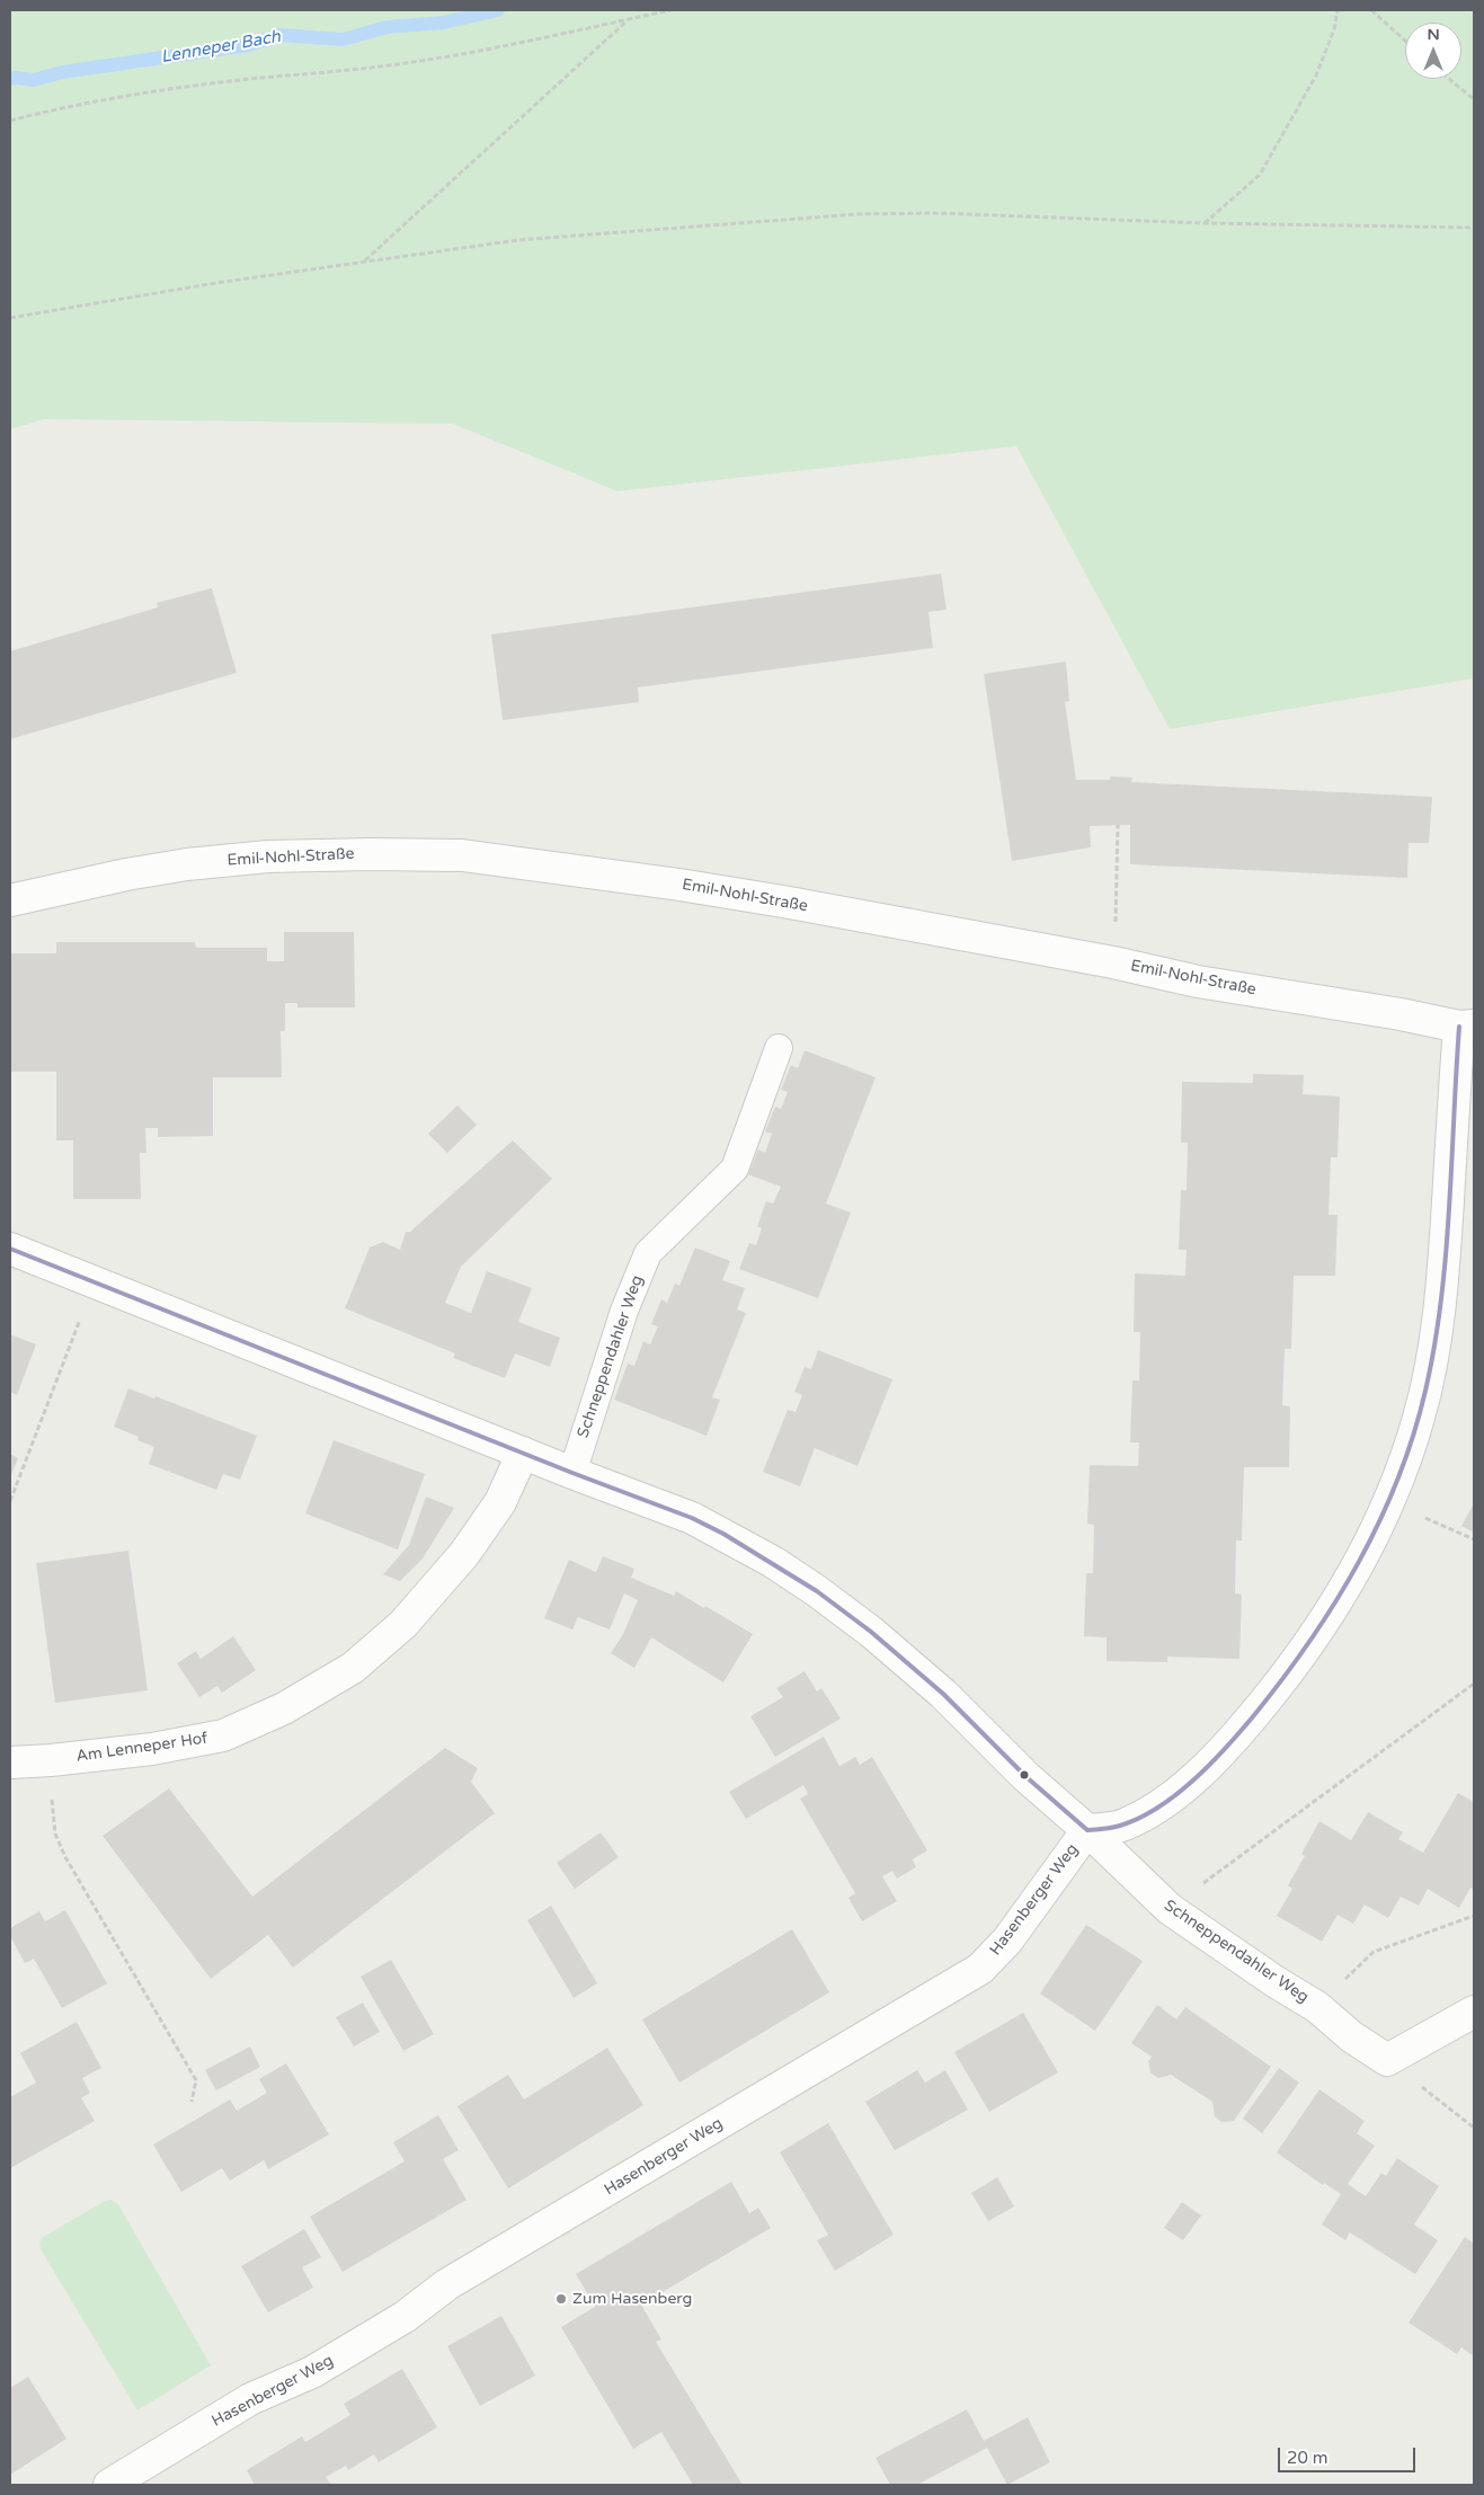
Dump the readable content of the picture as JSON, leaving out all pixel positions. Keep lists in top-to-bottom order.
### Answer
{
  "streets": {
    "street": [
      "Emil-Nohl-Straße",
      "Schneppendahler Weg",
      "Am Lenneper Hof",
      "Hasenberger Weg"
    ]
  },
  "crossings": [
    ["Emil-Nohl-Straße", "Hasenberger Weg"],
    ["Schneppendahler Weg", "Am Lenneper Hof"],
    ["Schneppendahler Weg", "Hasenberger Weg"]
  ],
  "water": ["Lenneper Bach"],
  "places": ["Zum Hasenberg"],
  "scale_bar": "20 m",
  "north": "top"
}
